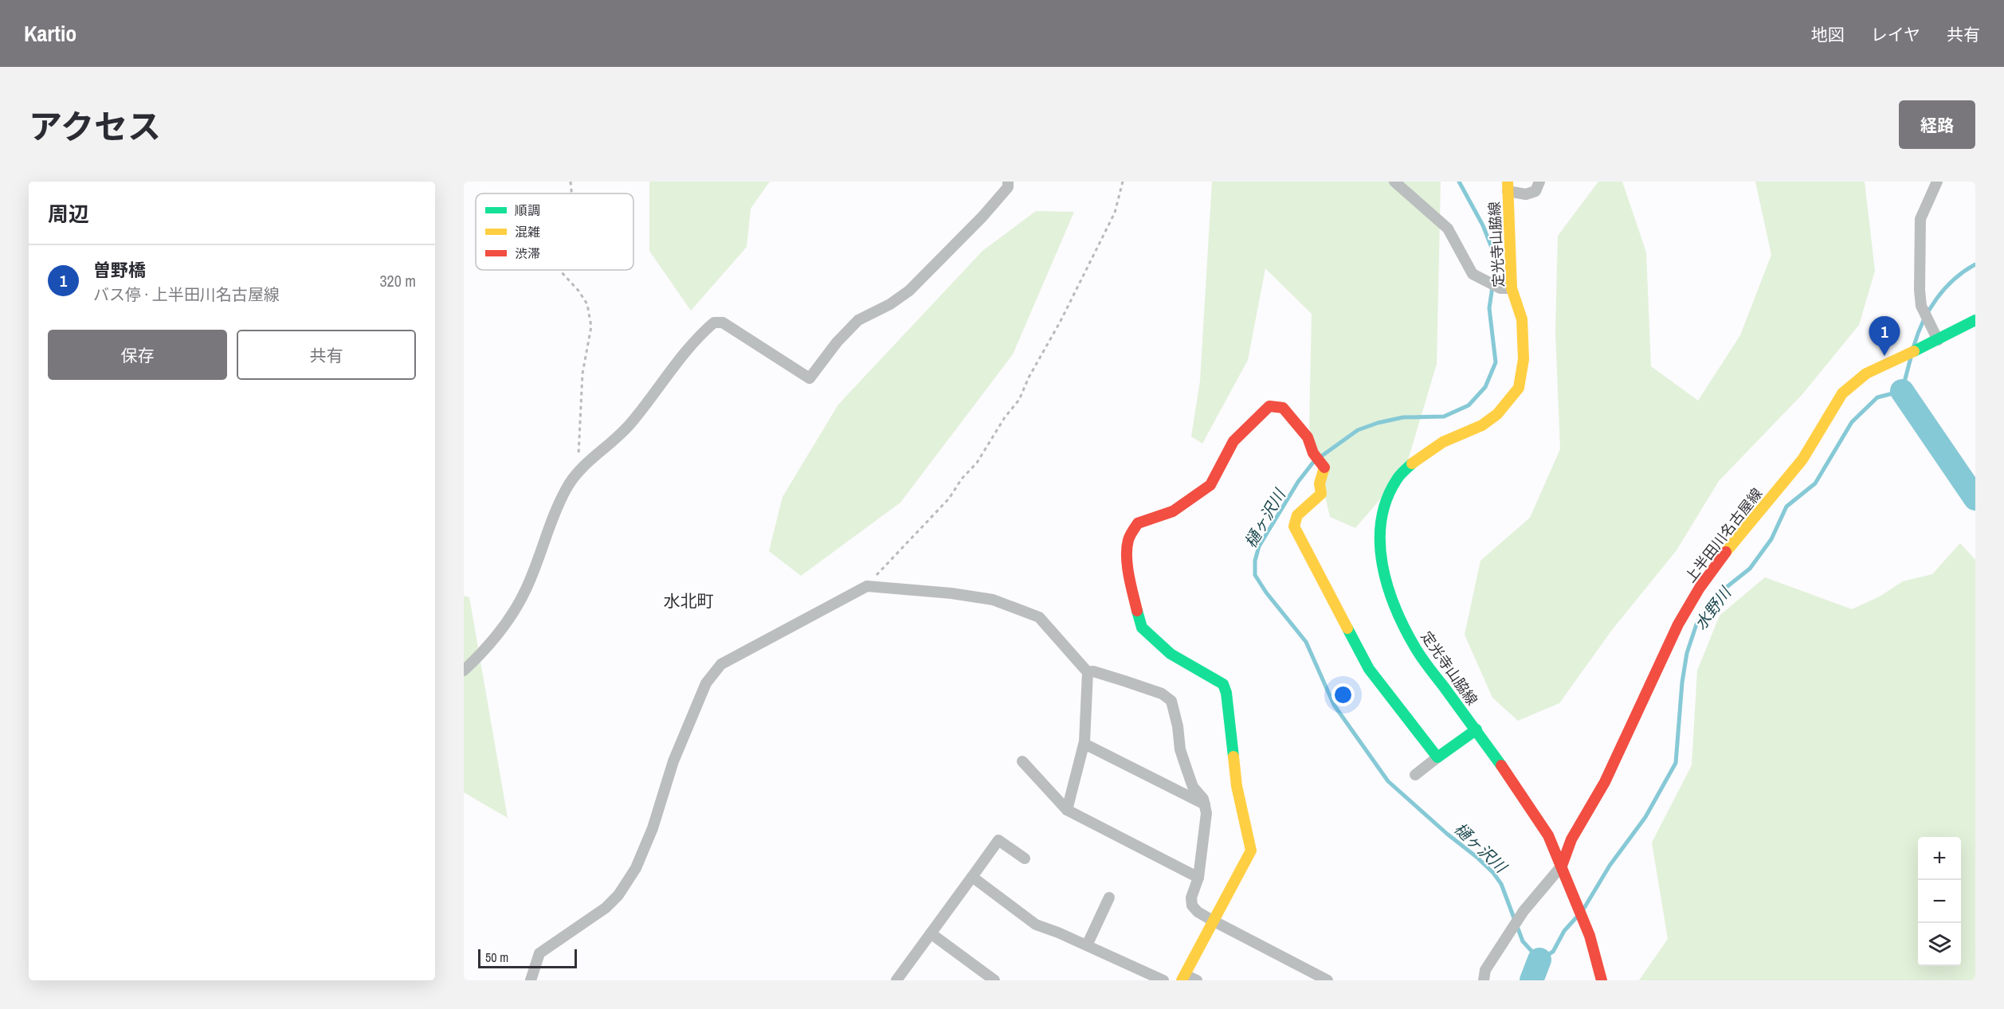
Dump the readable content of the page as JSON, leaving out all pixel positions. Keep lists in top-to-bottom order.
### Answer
{
  "streets": {
    "main road": ["定光寺山脇線", "上半田川名古屋線"]
  },
  "crossings": [
    ["定光寺山脇線", "上半田川名古屋線"]
  ],
  "districts": ["水北町"],
  "water": ["樋ヶ沢川", "水野川"],
  "legend": ["順調", "混雑", "渋滞"],
  "scale_bar": "50 m",
  "page": {
    "header": "Kartio",
    "nav": ["地図", "レイヤ", "共有"],
    "title": "アクセス",
    "buttons": [
      "経路",
      ["保存", "共有"]
    ],
    "heading": "周辺",
    "list": [
      {
        "mark": "1",
        "name": "曽野橋",
        "note": "バス停 · 上半田川名古屋線",
        "value": "320 m"
      }
    ],
    "pins": "1",
    "map_buttons": ["+", "−"],
    "scale": "50 m"
  }
}
